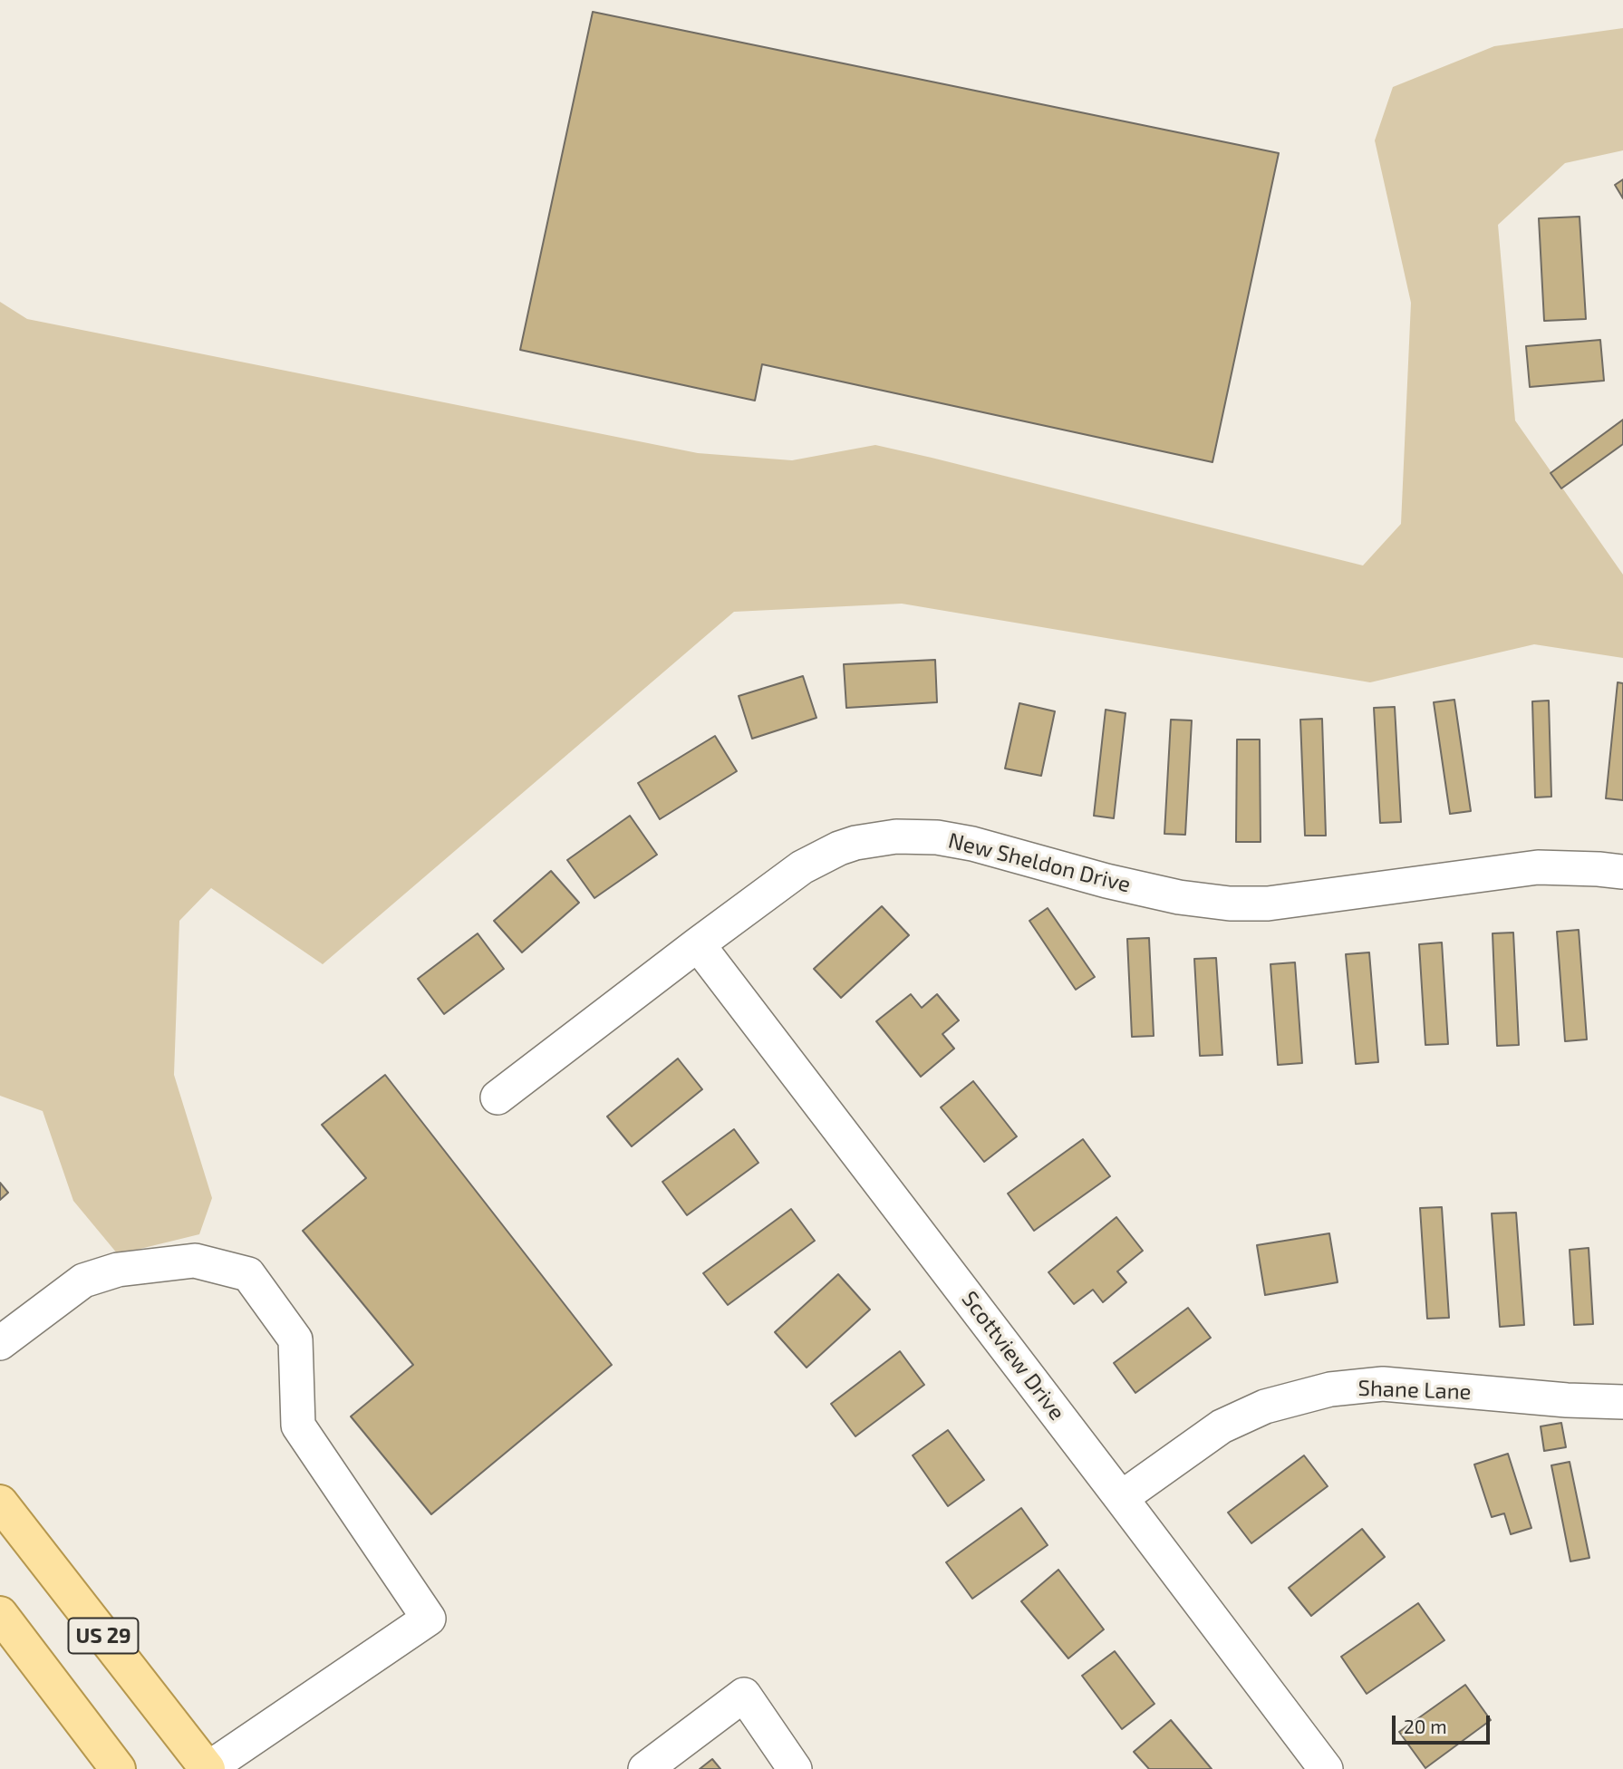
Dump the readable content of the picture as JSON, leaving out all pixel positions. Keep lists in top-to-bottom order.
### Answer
{
  "streets": {
    "main road": ["US 29"],
    "street": ["New Sheldon Drive", "Scottview Drive", "Shane Lane"]
  },
  "crossings": [
    ["New Sheldon Drive", "Scottview Drive"],
    ["Scottview Drive", "Shane Lane"]
  ],
  "scale_bar": "20 m"
}
